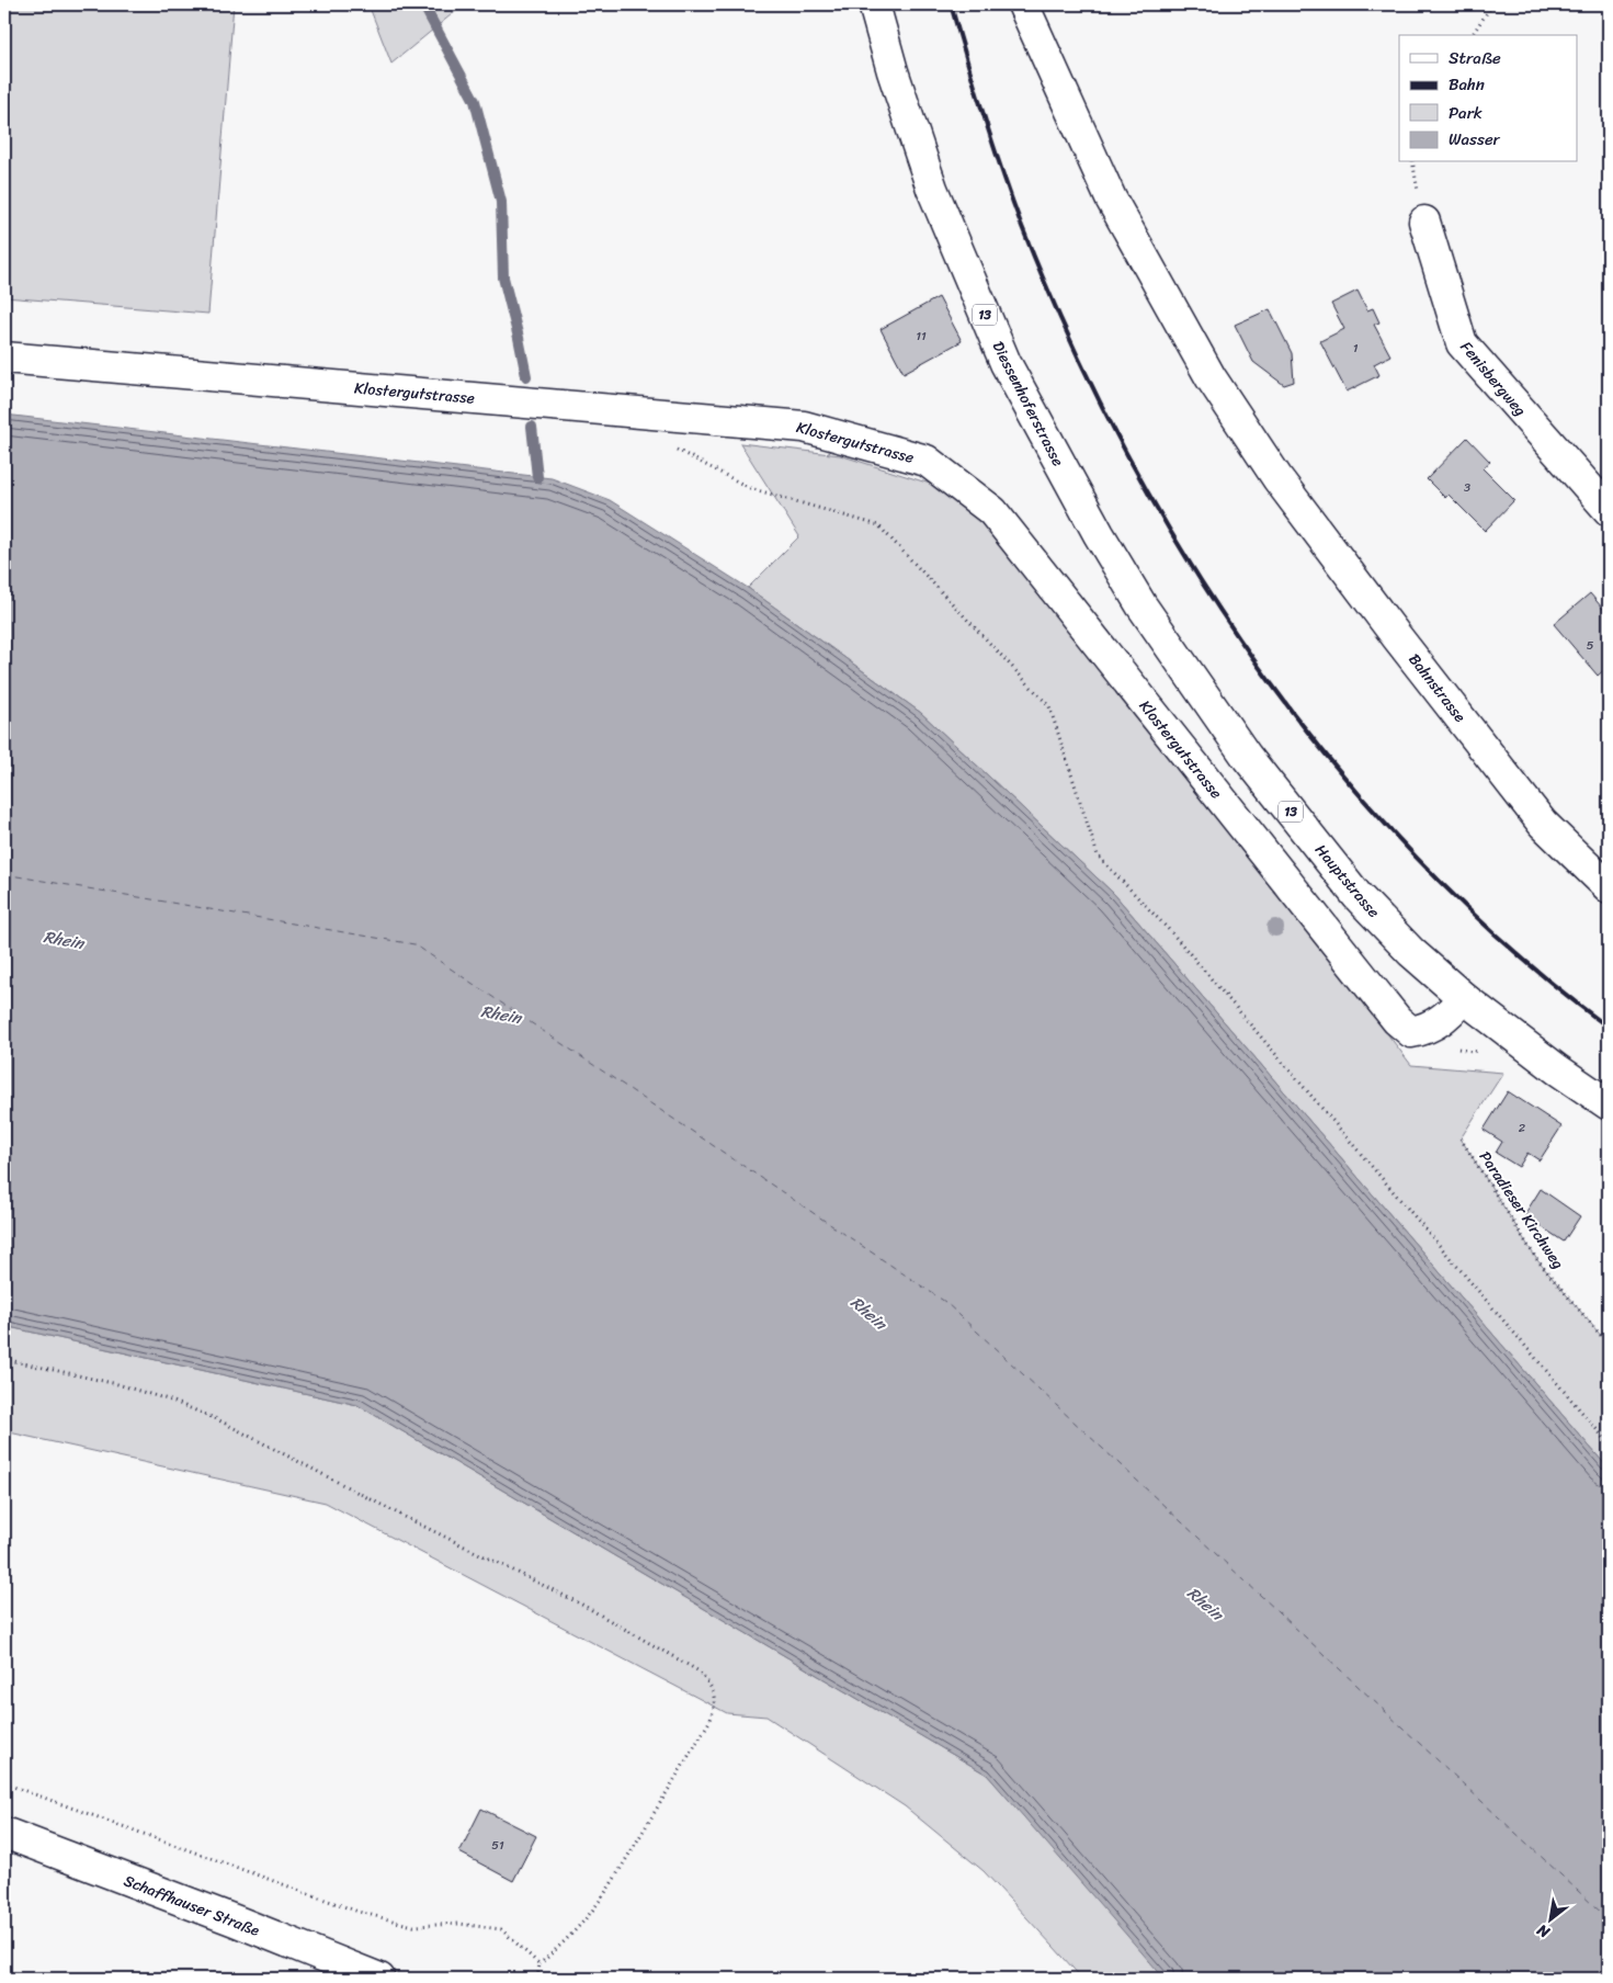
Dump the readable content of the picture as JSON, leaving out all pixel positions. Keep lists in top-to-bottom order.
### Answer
{
  "streets": {
    "street": [
      "13",
      "Fenisbergweg",
      "Klostergutstrasse",
      "Diessenhoferstrasse",
      "Bahnstrasse",
      "Hauptstrasse",
      "Schaffhauser Straße"
    ],
    "path": ["Paradieser Kirchweg"]
  },
  "crossings": [
    ["Klostergutstrasse", "Hauptstrasse"],
    ["Diessenhoferstrasse", "Hauptstrasse"]
  ],
  "water": ["Rhein"],
  "house_numbers": [
    "11",
    "1",
    "3",
    "5",
    "2",
    "51"
  ],
  "legend": [
    "Straße",
    "Bahn",
    "Park",
    "Wasser"
  ],
  "north": "bottom left"
}
